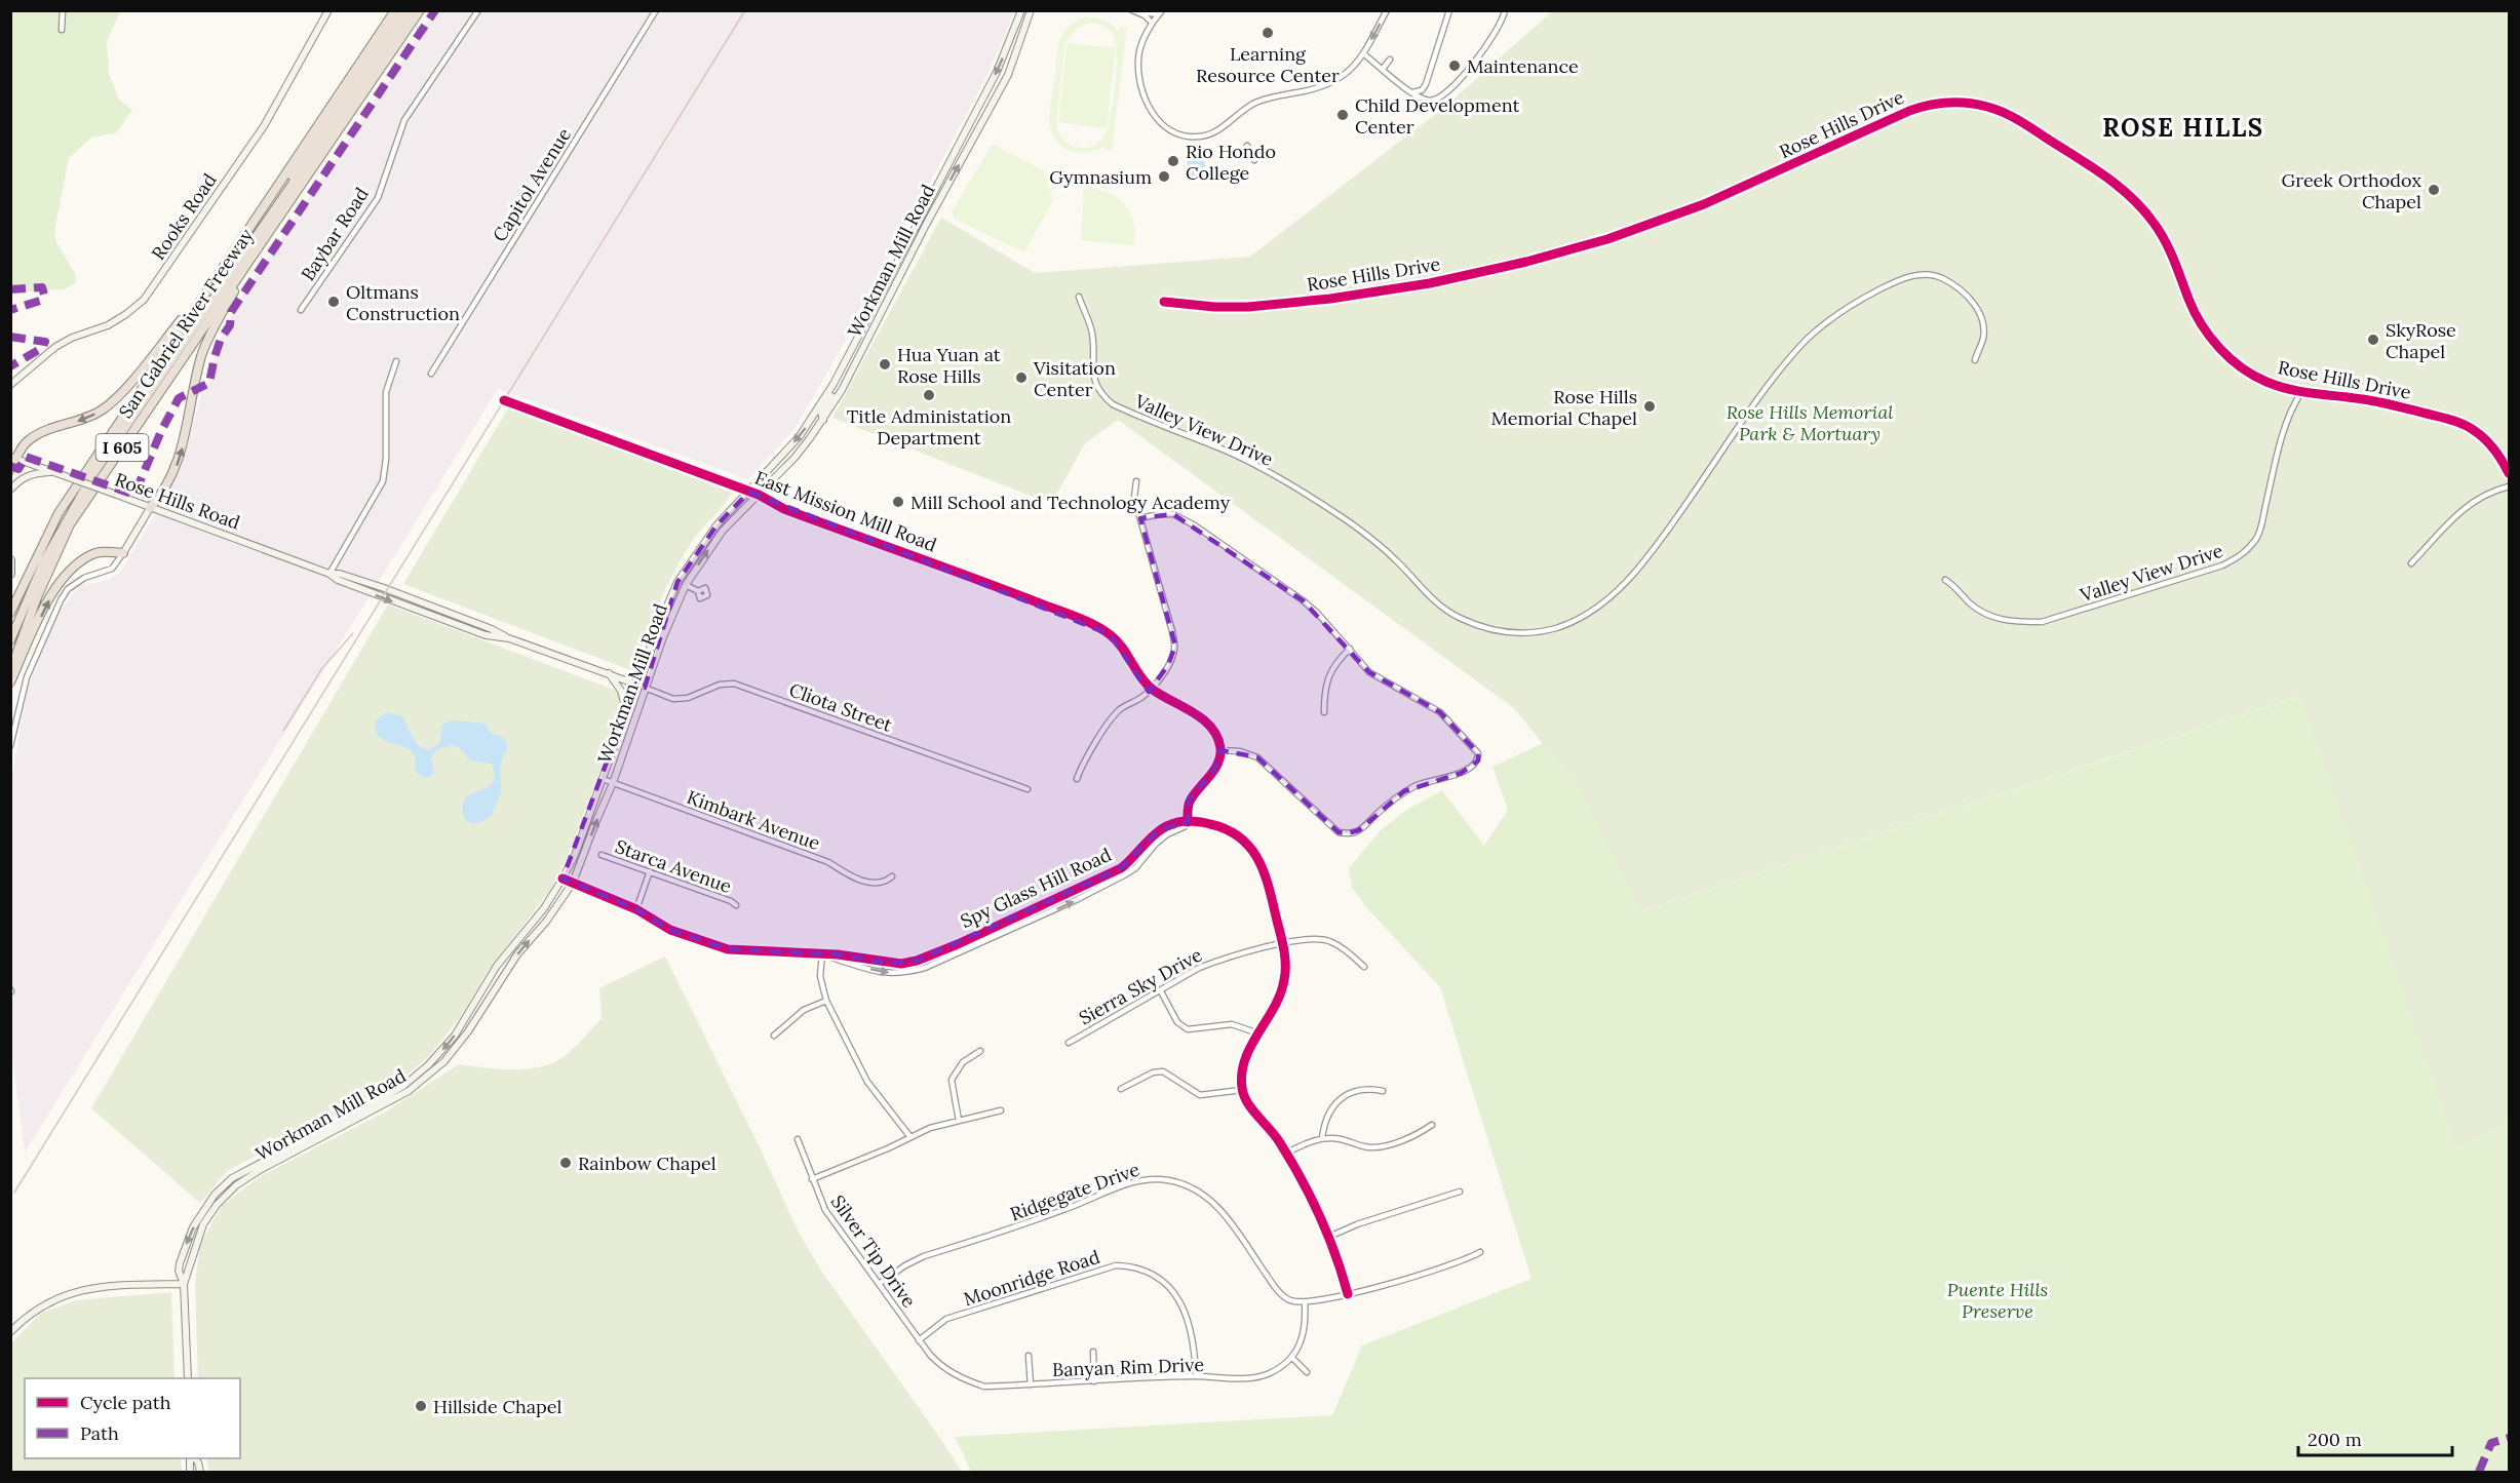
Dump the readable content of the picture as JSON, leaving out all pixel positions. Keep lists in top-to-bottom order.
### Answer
{
  "streets": {
    "highway": ["San Gabriel River Freeway", "I 605"],
    "main road": ["Rooks Road", "Workman Mill Road", "Rose Hills Road"],
    "street": [
      "Rose Hills Drive",
      "Capitol Avenue",
      "Baybar Road",
      "Valley View Drive",
      "East Mission Mill Road",
      "Cliota Street",
      "Kimbark Avenue",
      "Starca Avenue",
      "Spy Glass Hill Road",
      "Sierra Sky Drive",
      "Ridgegate Drive",
      "Silver Tip Drive",
      "Moonridge Road",
      "Banyan Rim Drive"
    ]
  },
  "crossings": [
    ["Rose Hills Drive", "Valley View Drive"],
    ["Workman Mill Road", "Rose Hills Road"],
    ["Workman Mill Road", "East Mission Mill Road"],
    ["Workman Mill Road", "Cliota Street"],
    ["Workman Mill Road", "Kimbark Avenue"],
    ["Workman Mill Road", "Spy Glass Hill Road"],
    ["Rose Hills Road", "Cliota Street"],
    ["Spy Glass Hill Road", "Sierra Sky Drive"],
    ["Ridgegate Drive", "Silver Tip Drive"],
    ["Silver Tip Drive", "Moonridge Road"],
    ["Silver Tip Drive", "Banyan Rim Drive"],
    ["Moonridge Road", "Banyan Rim Drive"]
  ],
  "districts": ["ROSE HILLS"],
  "parks": ["Rose Hills Memorial Park & Mortuary", "Puente Hills Preserve"],
  "places": [
    "Learning Resource Center",
    "Maintenance",
    "Child Development Center",
    "Rio Hondo College",
    "Gymnasium",
    "Greek Orthodox Chapel",
    "Oltmans Construction",
    "SkyRose Chapel",
    "Hua Yuan at Rose Hills",
    "Visitation Center",
    "Title Administation Department",
    "Rose Hills Memorial Chapel",
    "Mill School and Technology Academy",
    "Rainbow Chapel",
    "Hillside Chapel"
  ],
  "legend": ["Cycle path", "Path"],
  "scale_bar": "200 m"
}
